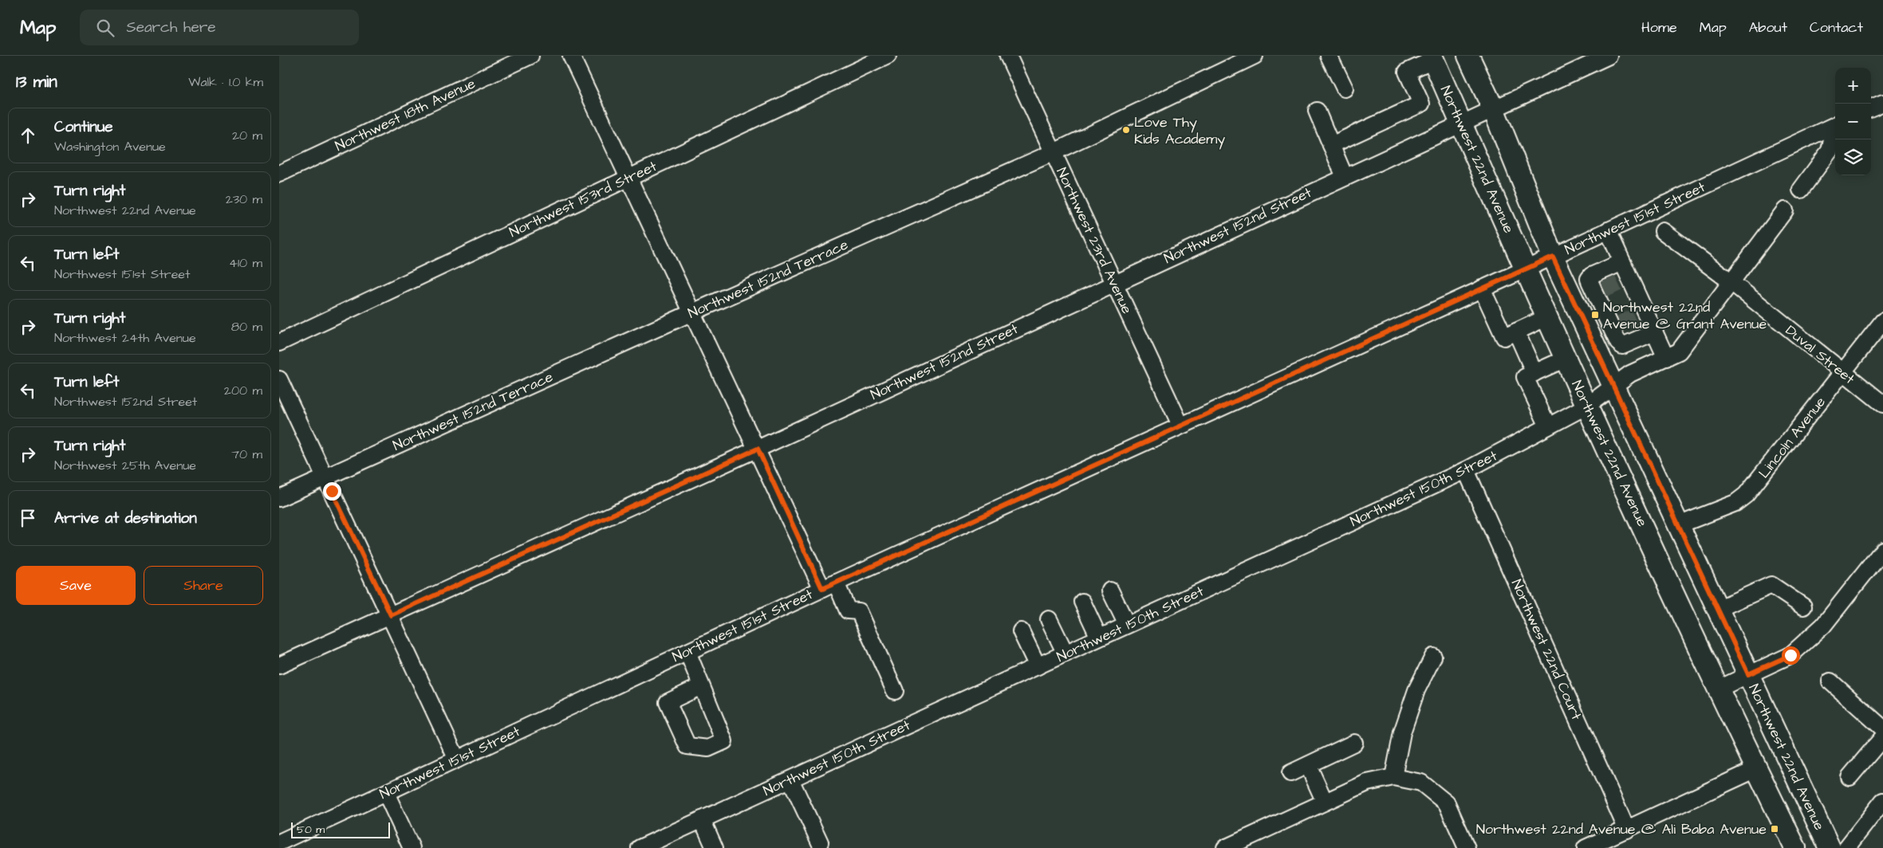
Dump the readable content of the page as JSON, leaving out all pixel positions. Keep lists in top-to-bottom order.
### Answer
{
  "streets": {
    "main road": ["Northwest 22nd Avenue"],
    "street": [
      "Northwest 18th Avenue",
      "Northwest 153rd Street",
      "Northwest 151st Street",
      "Northwest 152nd Street",
      "Northwest 23rd Avenue",
      "Northwest 152nd Terrace",
      "Duval Street",
      "Lincoln Avenue",
      "Northwest 150th Street",
      "Northwest 22nd Court"
    ]
  },
  "crossings": [
    ["Northwest 22nd Avenue", "Northwest 151st Street"],
    ["Northwest 22nd Avenue", "Northwest 152nd Street"],
    ["Northwest 22nd Avenue", "Lincoln Avenue"],
    ["Northwest 22nd Avenue", "Northwest 150th Street"],
    ["Northwest 151st Street", "Northwest 23rd Avenue"],
    ["Northwest 152nd Street", "Northwest 23rd Avenue"],
    ["Northwest 23rd Avenue", "Northwest 152nd Terrace"],
    ["Duval Street", "Lincoln Avenue"],
    ["Duval Street", "Northwest 150th Street"],
    ["Northwest 150th Street", "Northwest 22nd Court"]
  ],
  "places": {
    "other": ["Love Thy Kids Academy"],
    "transit": ["Northwest 22nd Avenue @ Grant Avenue", "Northwest 22nd Avenue @ Ali Baba Avenue"]
  },
  "scale_bar": "50 m",
  "page": {
    "header": "Map",
    "search": "Search here",
    "nav": [
      "Home",
      "Map",
      "About",
      "Contact"
    ],
    "heading": ["13 min", "Walk · 1.0 km"],
    "map_buttons": ["+", "−"],
    "list": [
      ["Continue", "Washington Avenue", "20 m"],
      ["Turn right", "Northwest 22nd Avenue", "230 m"],
      ["Turn left", "Northwest 151st Street", "410 m"],
      ["Turn right", "Northwest 24th Avenue", "80 m"],
      ["Turn left", "Northwest 152nd Street", "200 m"],
      ["Turn right", "Northwest 25th Avenue", "70 m"],
      "Arrive at destination"
    ],
    "buttons": ["Save", "Share"],
    "scale": "50 m"
  }
}
